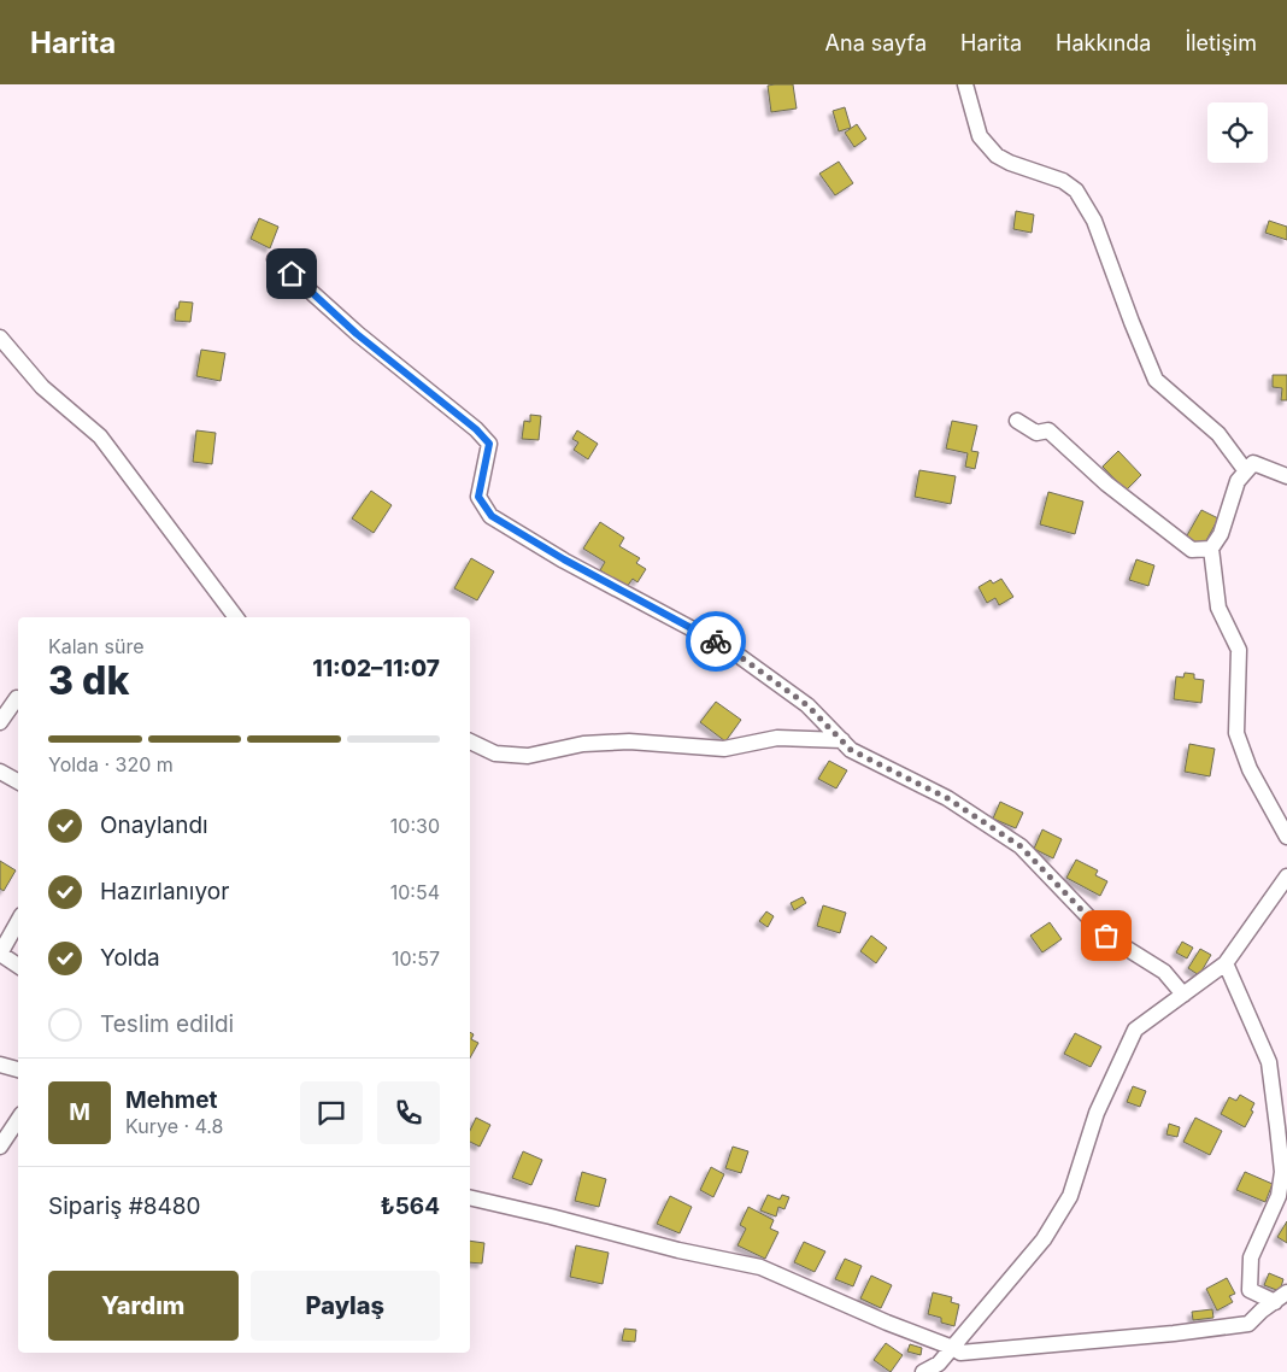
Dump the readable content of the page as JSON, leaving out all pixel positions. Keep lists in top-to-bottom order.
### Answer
{
  "page": {
    "header": "Harita",
    "nav": [
      "Ana sayfa",
      "Harita",
      "Hakkında",
      "İletişim"
    ],
    "heading": ["3 dk", "Kalan süre", "11:02–11:07"],
    "panel": [
      "Mehmet",
      "Kurye · 4.8",
      "Sipariş #8480",
      "₺564"
    ],
    "bar": "Yolda · 320 m",
    "list": [
      ["Onaylandı", "10:30"],
      ["Hazırlanıyor", "10:54"],
      ["Yolda", "10:57"],
      "Teslim edildi"
    ],
    "round": "M",
    "buttons": ["Yardım", "Paylaş"]
  }
}
